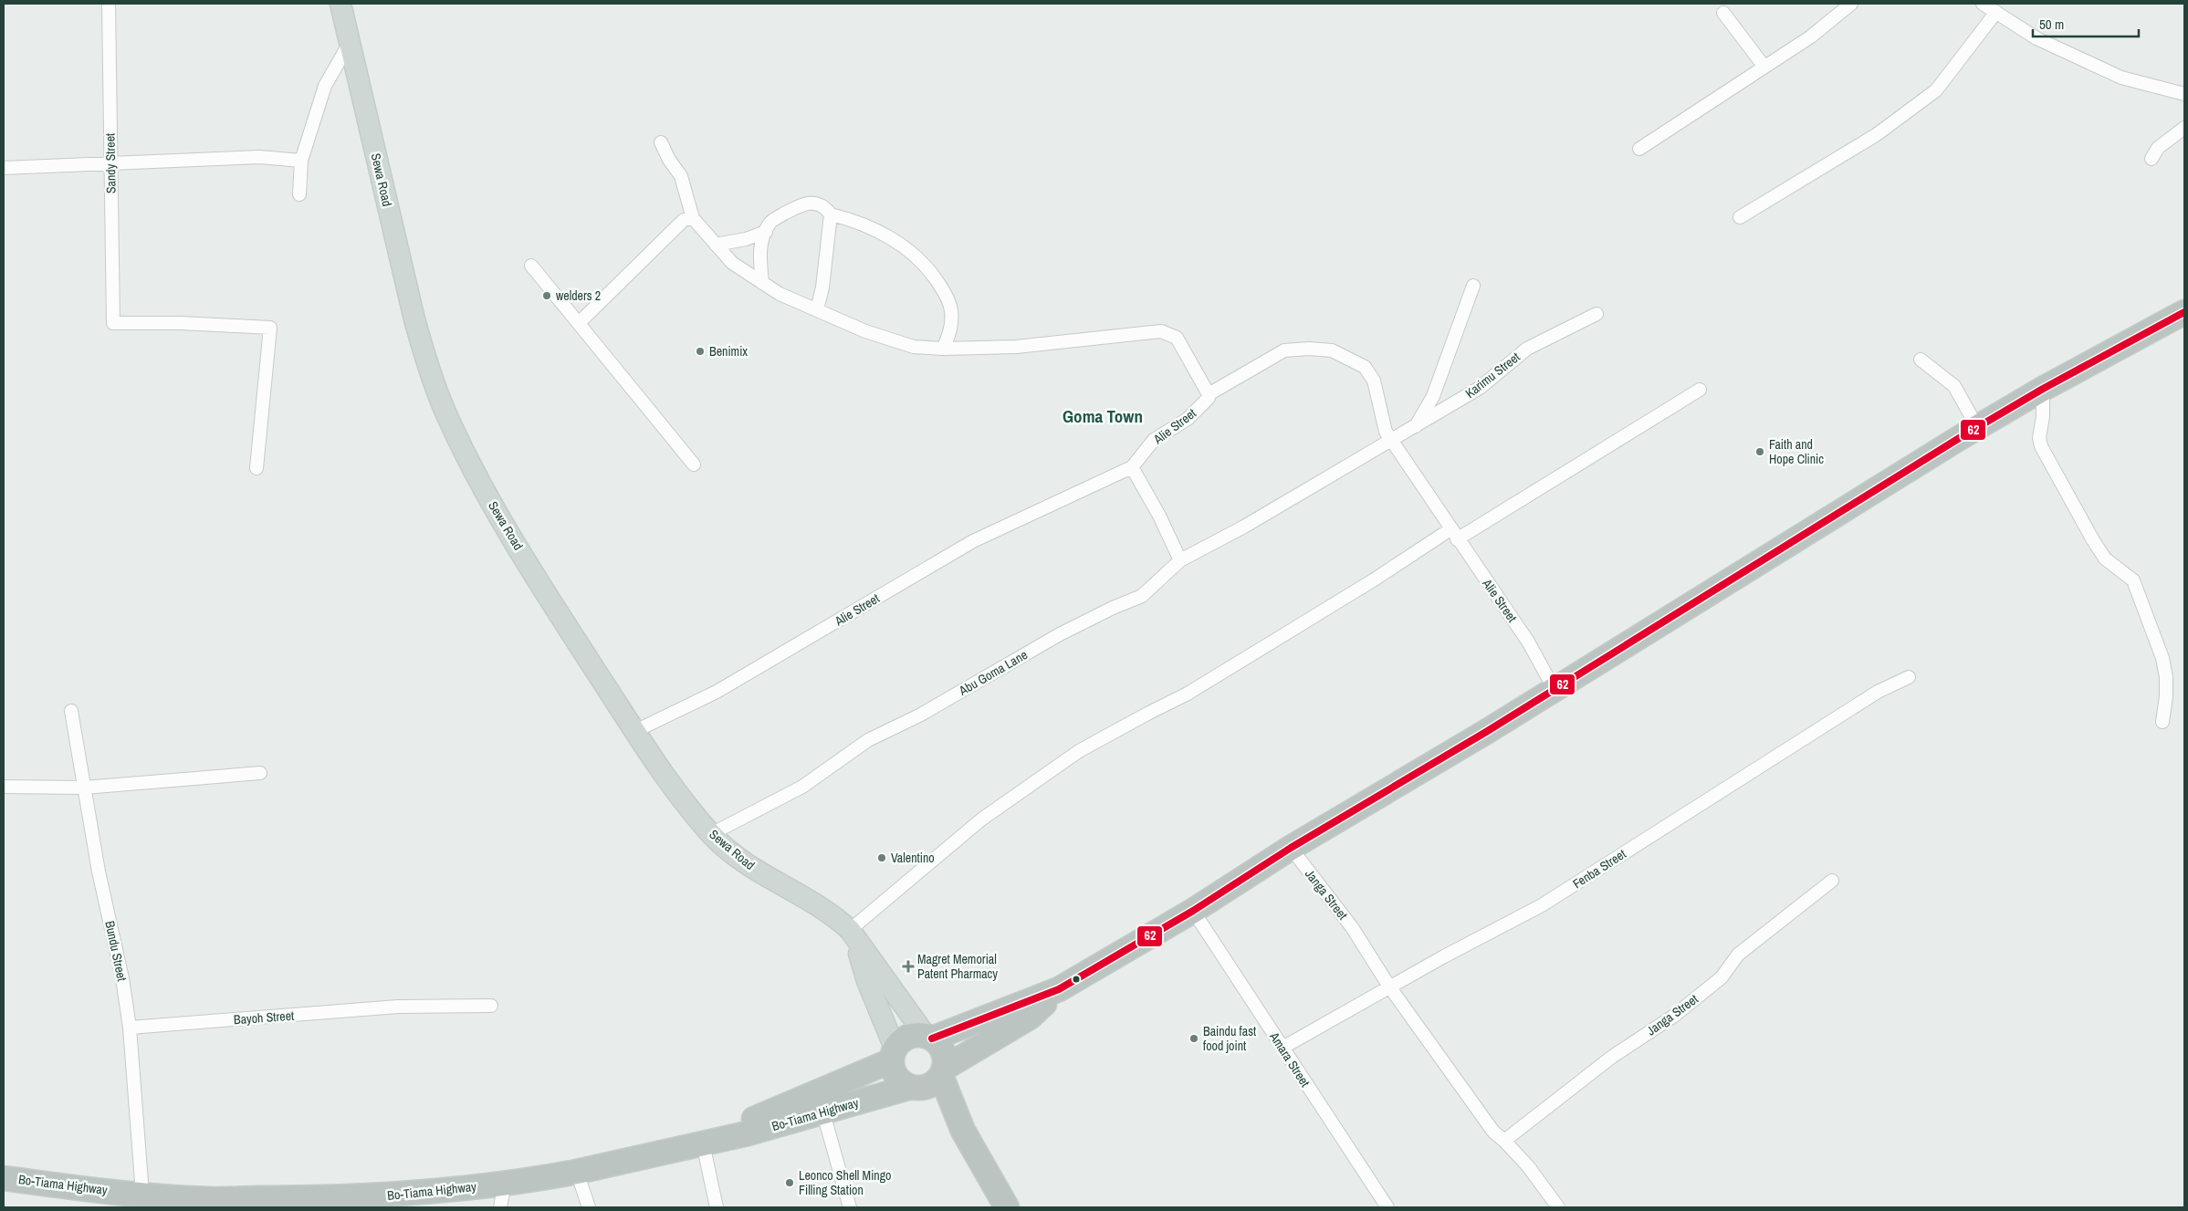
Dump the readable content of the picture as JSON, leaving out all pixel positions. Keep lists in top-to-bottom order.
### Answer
{
  "streets": {
    "highway": ["Bo-Tiama Highway"],
    "main road": ["Sewa Road"],
    "street": [
      "Sandy Street",
      "Karimu Street",
      "Alie Street",
      "Abu Goma Lane",
      "Fenba Street",
      "Janga Street",
      "Bundu Street",
      "Bayoh Street",
      "Amara Street"
    ]
  },
  "crossings": [
    ["Sewa Road", "Alie Street"],
    ["Sewa Road", "Abu Goma Lane"],
    ["Sewa Road", "Bo-Tiama Highway"],
    ["Karimu Street", "Alie Street"],
    ["Karimu Street", "Abu Goma Lane"],
    ["Alie Street", "Abu Goma Lane"],
    ["Fenba Street", "Janga Street"],
    ["Fenba Street", "Amara Street"],
    ["Bundu Street", "Bayoh Street"],
    ["Bundu Street", "Bo-Tiama Highway"]
  ],
  "districts": ["Goma Town"],
  "places": {
    "other": [
      "welders 2",
      "Benimix",
      "Faith and Hope Clinic",
      "Valentino",
      "Baindu fast food joint",
      "Leonco Shell Mingo Filling Station"
    ],
    "health": ["Magret Memorial Patent Pharmacy"]
  },
  "lines": ["transit line 62"],
  "scale_bar": "50 m"
}
